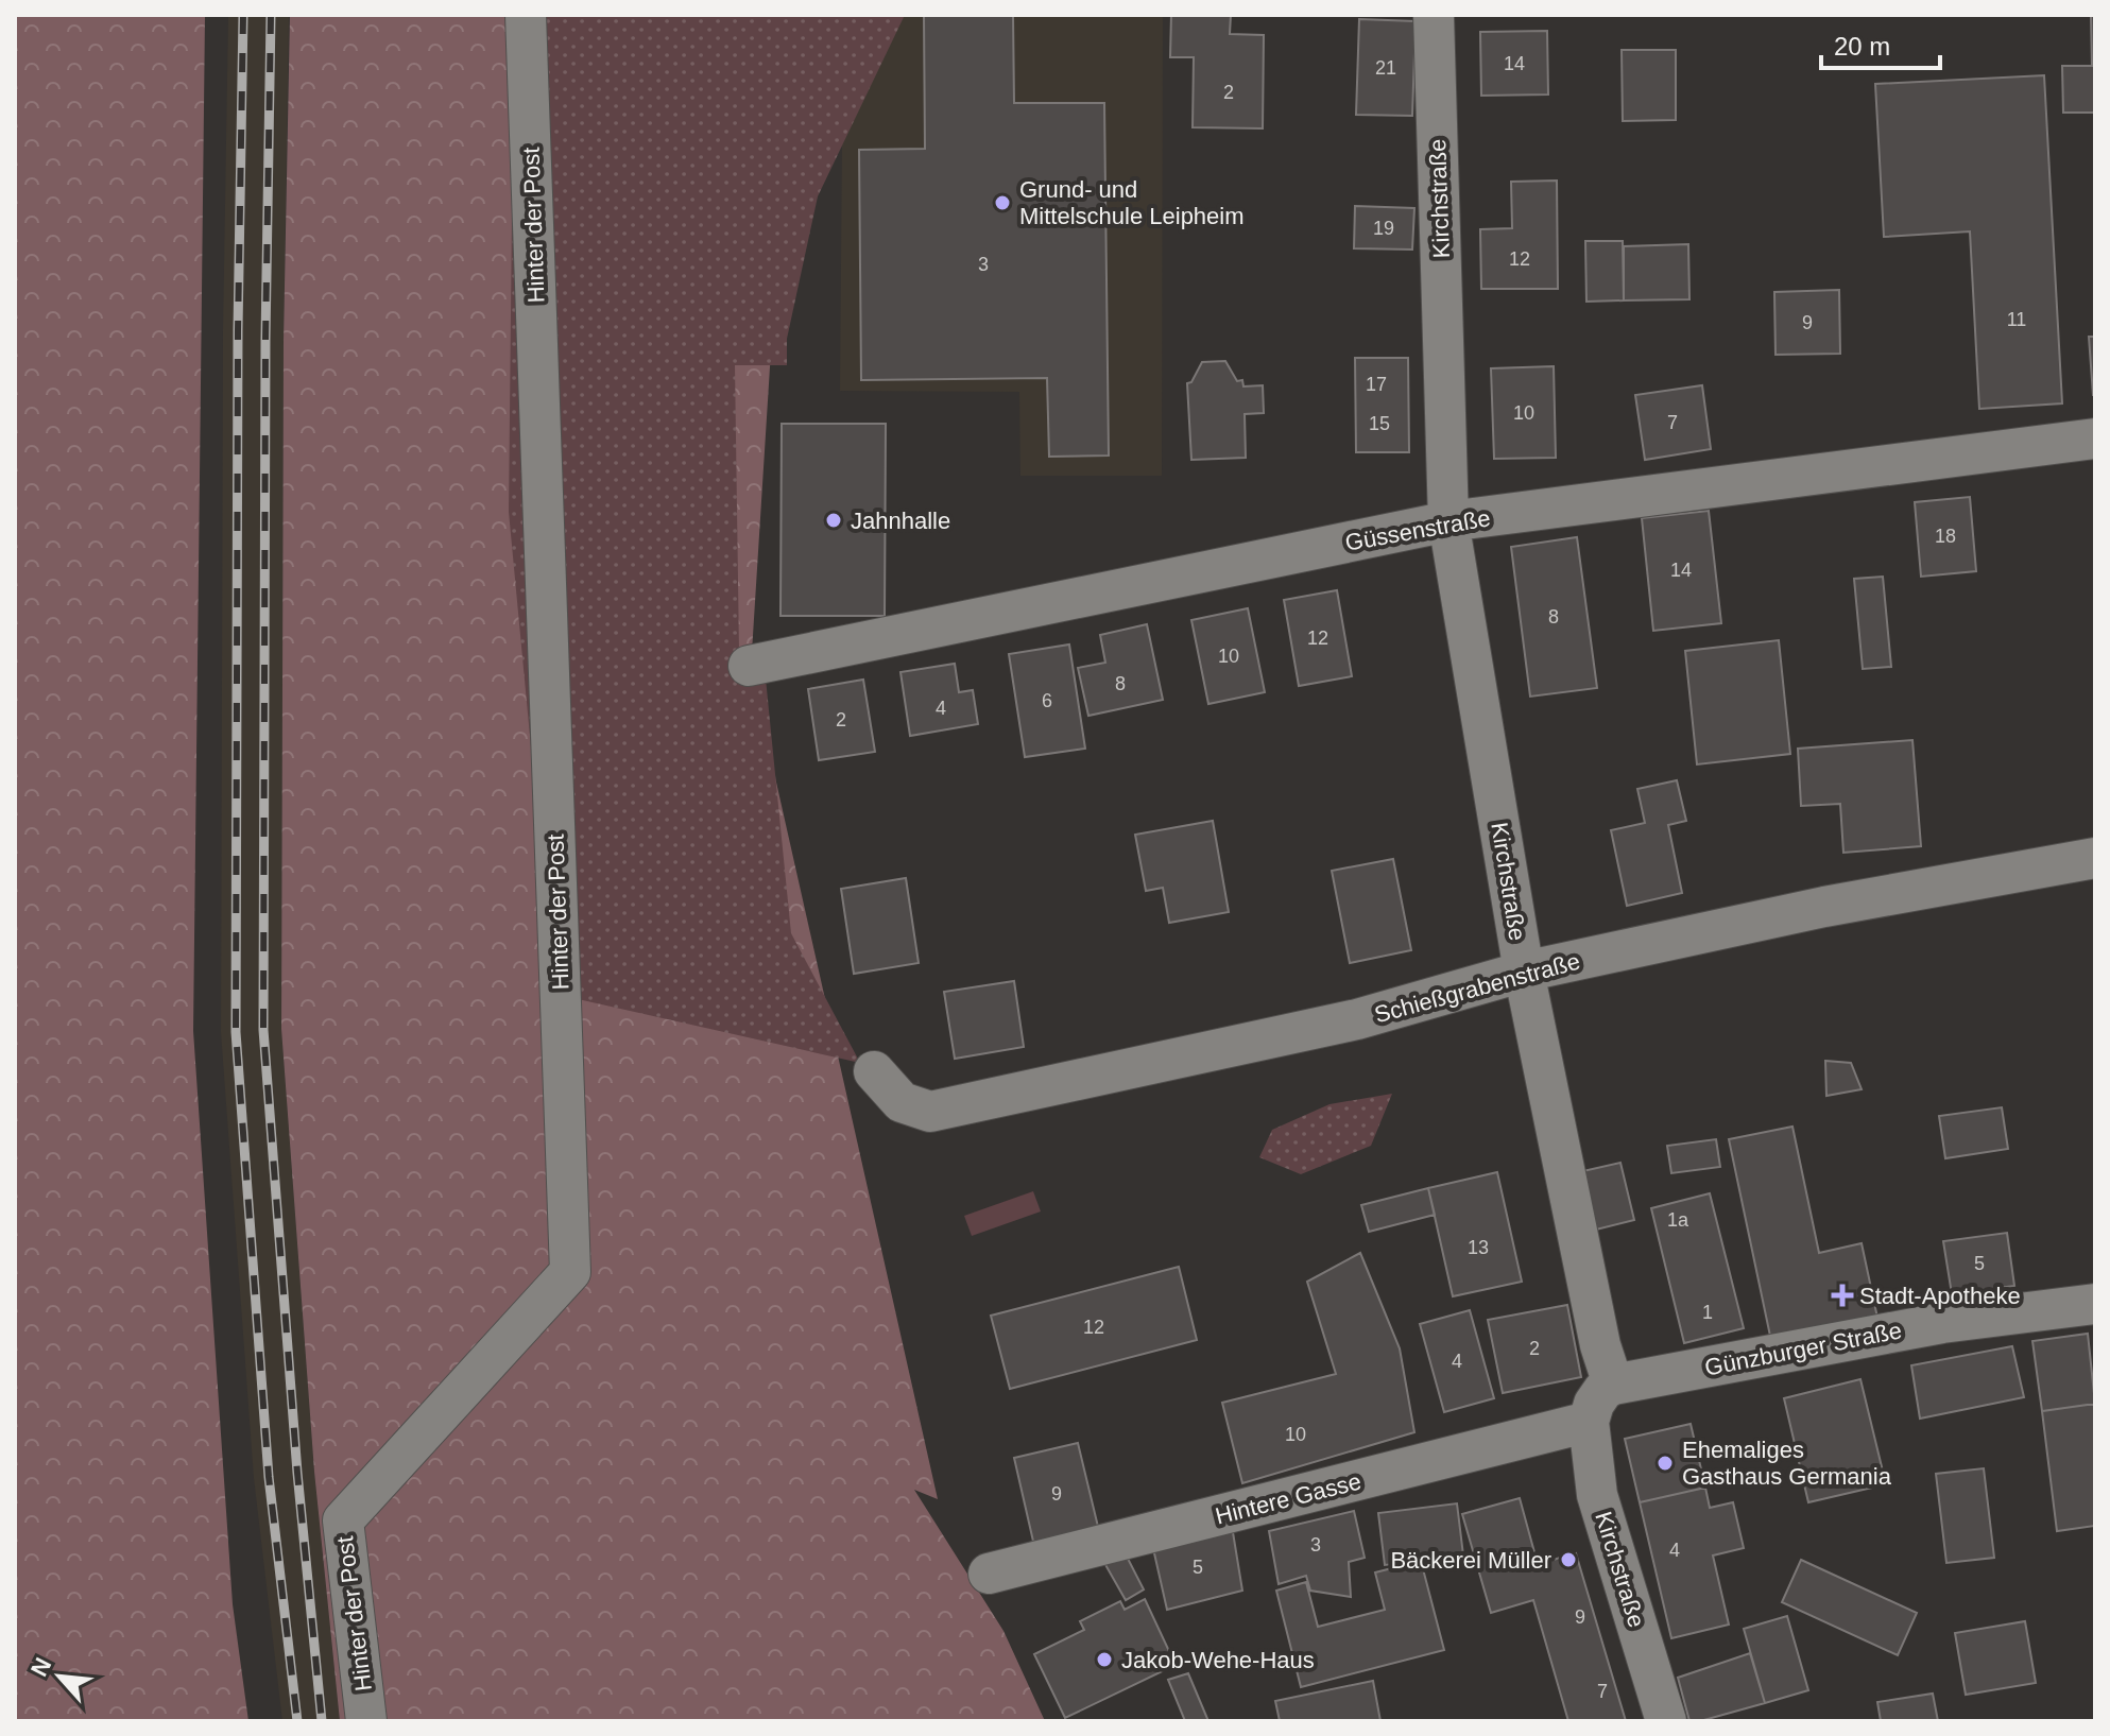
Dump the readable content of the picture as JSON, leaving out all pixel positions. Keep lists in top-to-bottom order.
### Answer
{
  "streets": {
    "street": [
      "Kirchstraße",
      "Hinter der Post",
      "Güssenstraße",
      "Schießgrabenstraße",
      "Günzburger Straße",
      "Hintere Gasse"
    ]
  },
  "crossings": [
    ["Kirchstraße", "Güssenstraße"],
    ["Kirchstraße", "Schießgrabenstraße"],
    ["Kirchstraße", "Günzburger Straße"],
    ["Kirchstraße", "Hintere Gasse"]
  ],
  "places": {
    "other": [
      "Grund- und Mittelschule Leipheim",
      "Jahnhalle",
      "Ehemaliges Gasthaus Germania",
      "Bäckerei Müller",
      "Jakob-Wehe-Haus"
    ],
    "health": ["Stadt-Apotheke"]
  },
  "house_numbers": [
    "14",
    "21",
    "2",
    "19",
    "12",
    "3",
    "11",
    "9",
    "17",
    "10",
    "7",
    "15",
    "18",
    "14",
    "8",
    "12",
    "10",
    "8",
    "6",
    "4",
    "2",
    "1a",
    "13",
    "5",
    "1",
    "12",
    "2",
    "4",
    "10",
    "9",
    "3",
    "4",
    "5",
    "9",
    "7"
  ],
  "scale_bar": "20 m",
  "north": "top left"
}
